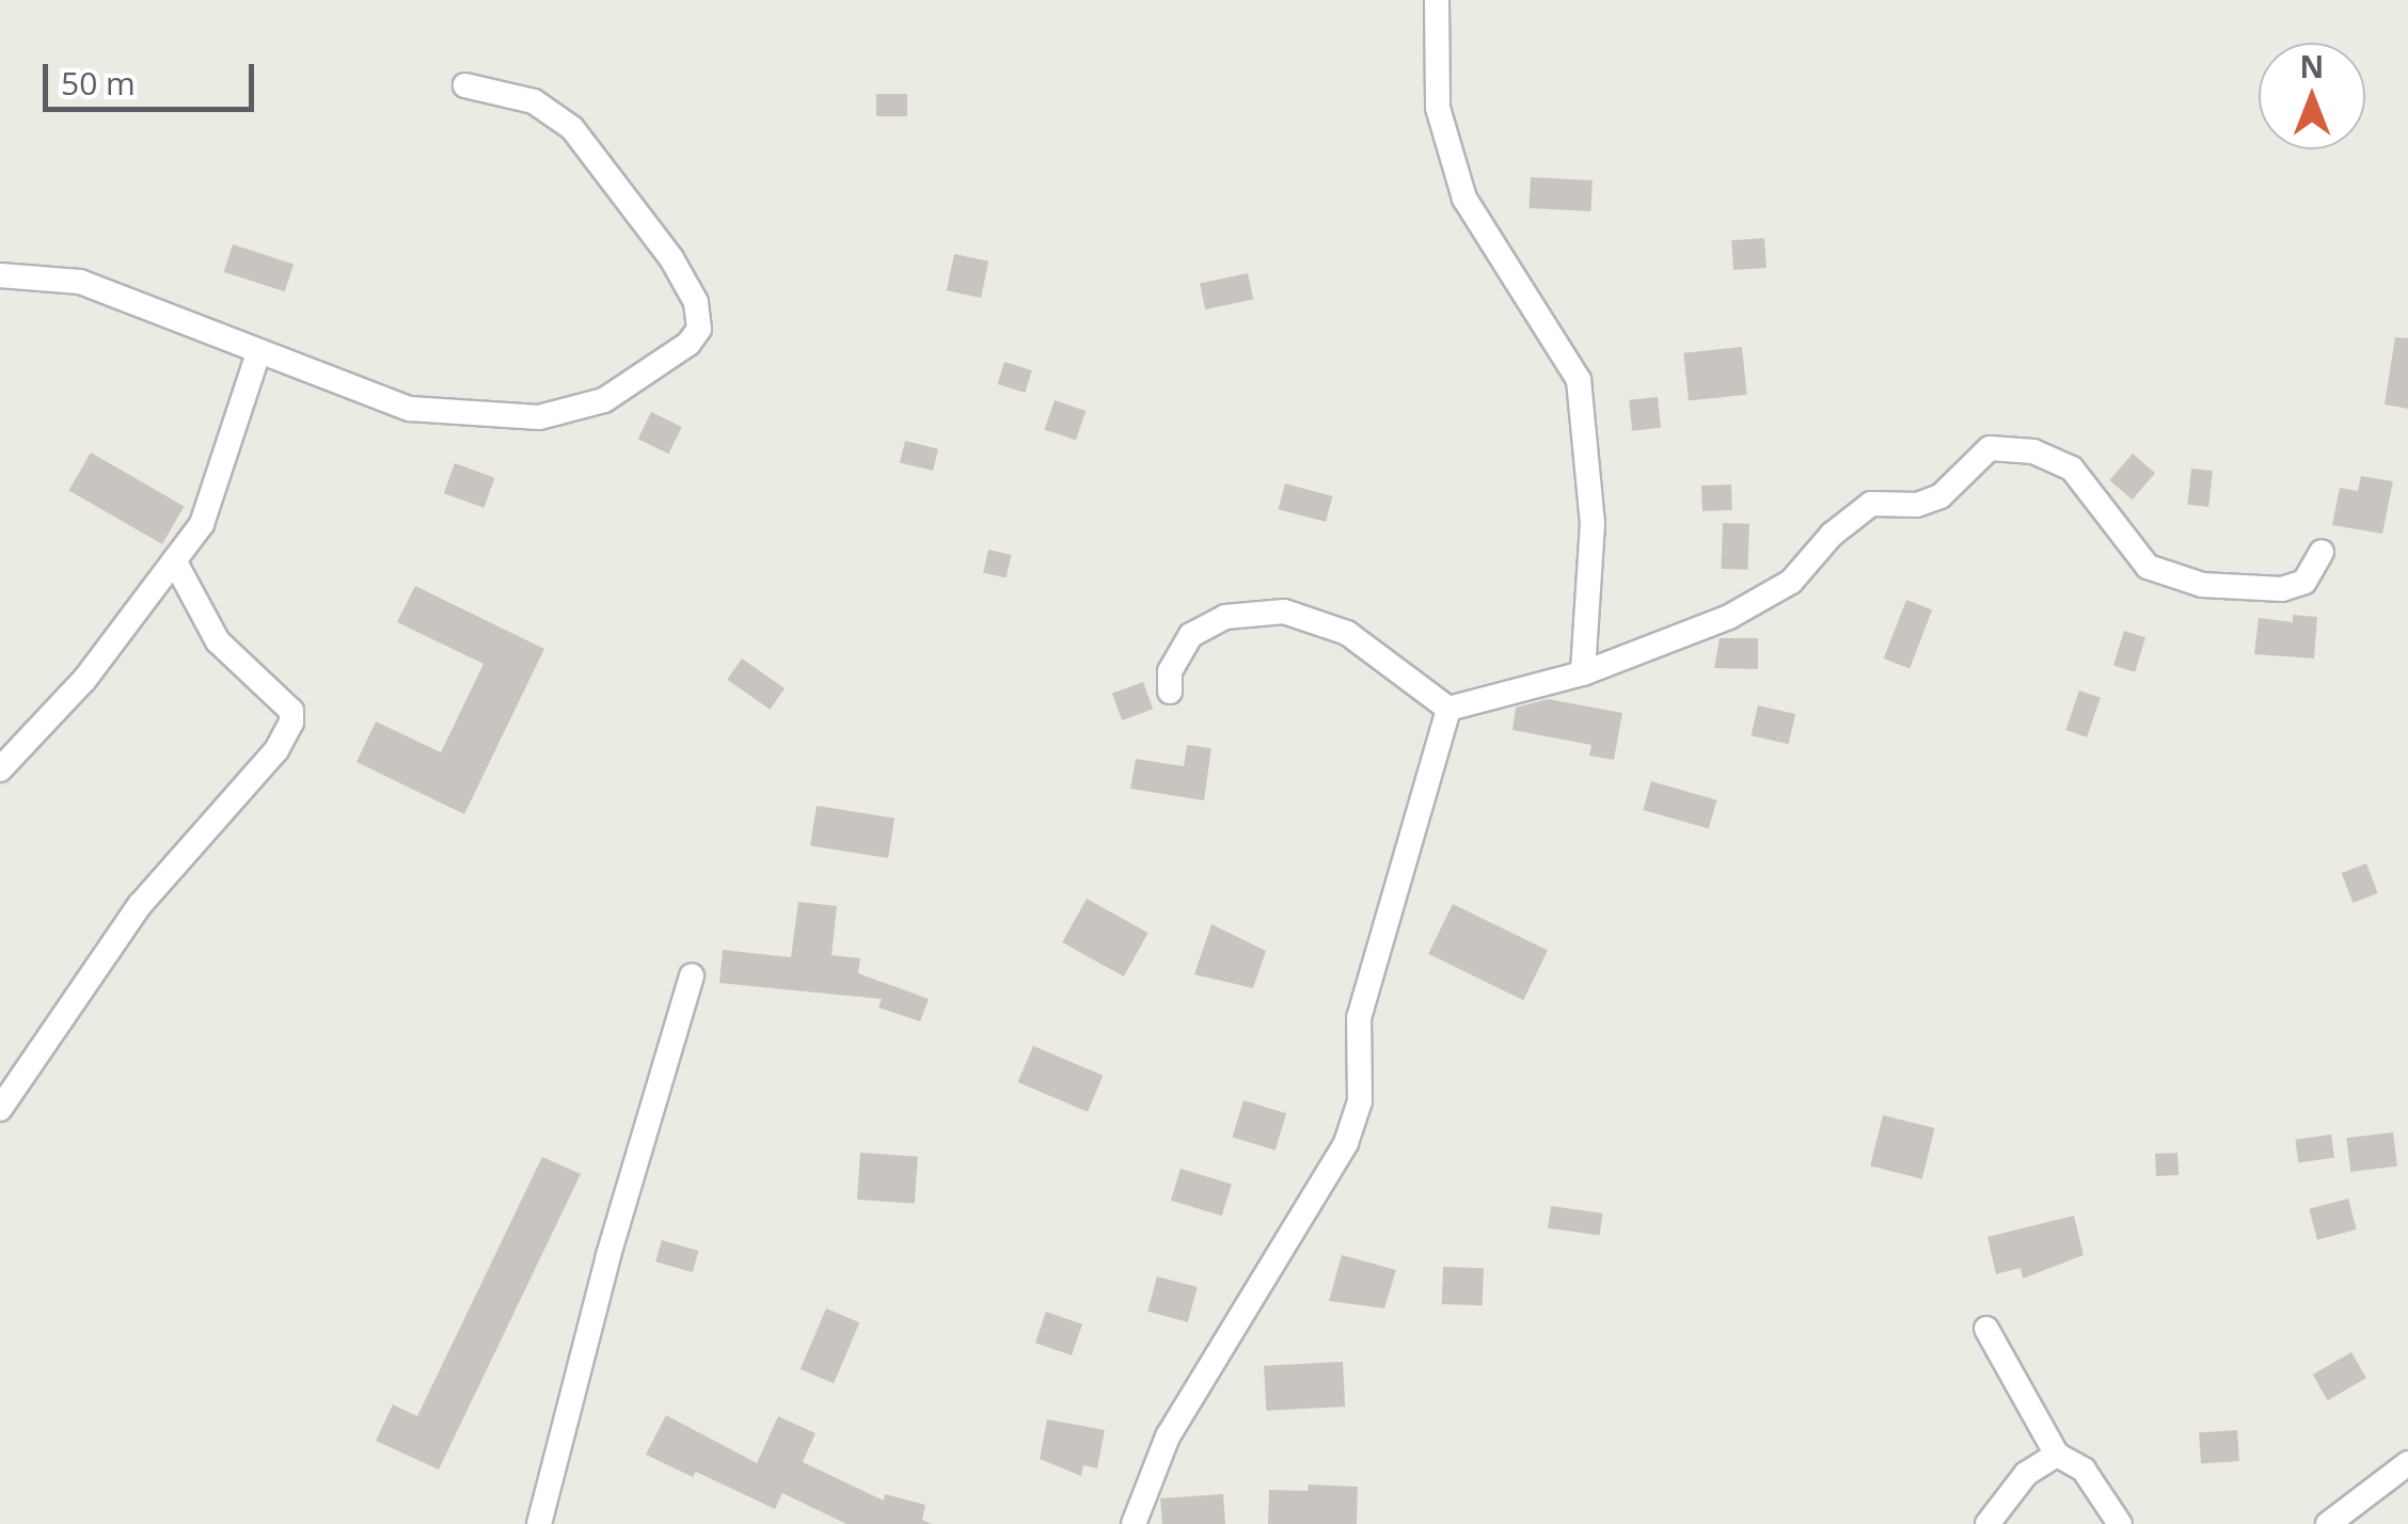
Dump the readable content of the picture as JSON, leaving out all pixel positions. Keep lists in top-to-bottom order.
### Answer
{
  "scale_bar": "50 m",
  "north": "top"
}
